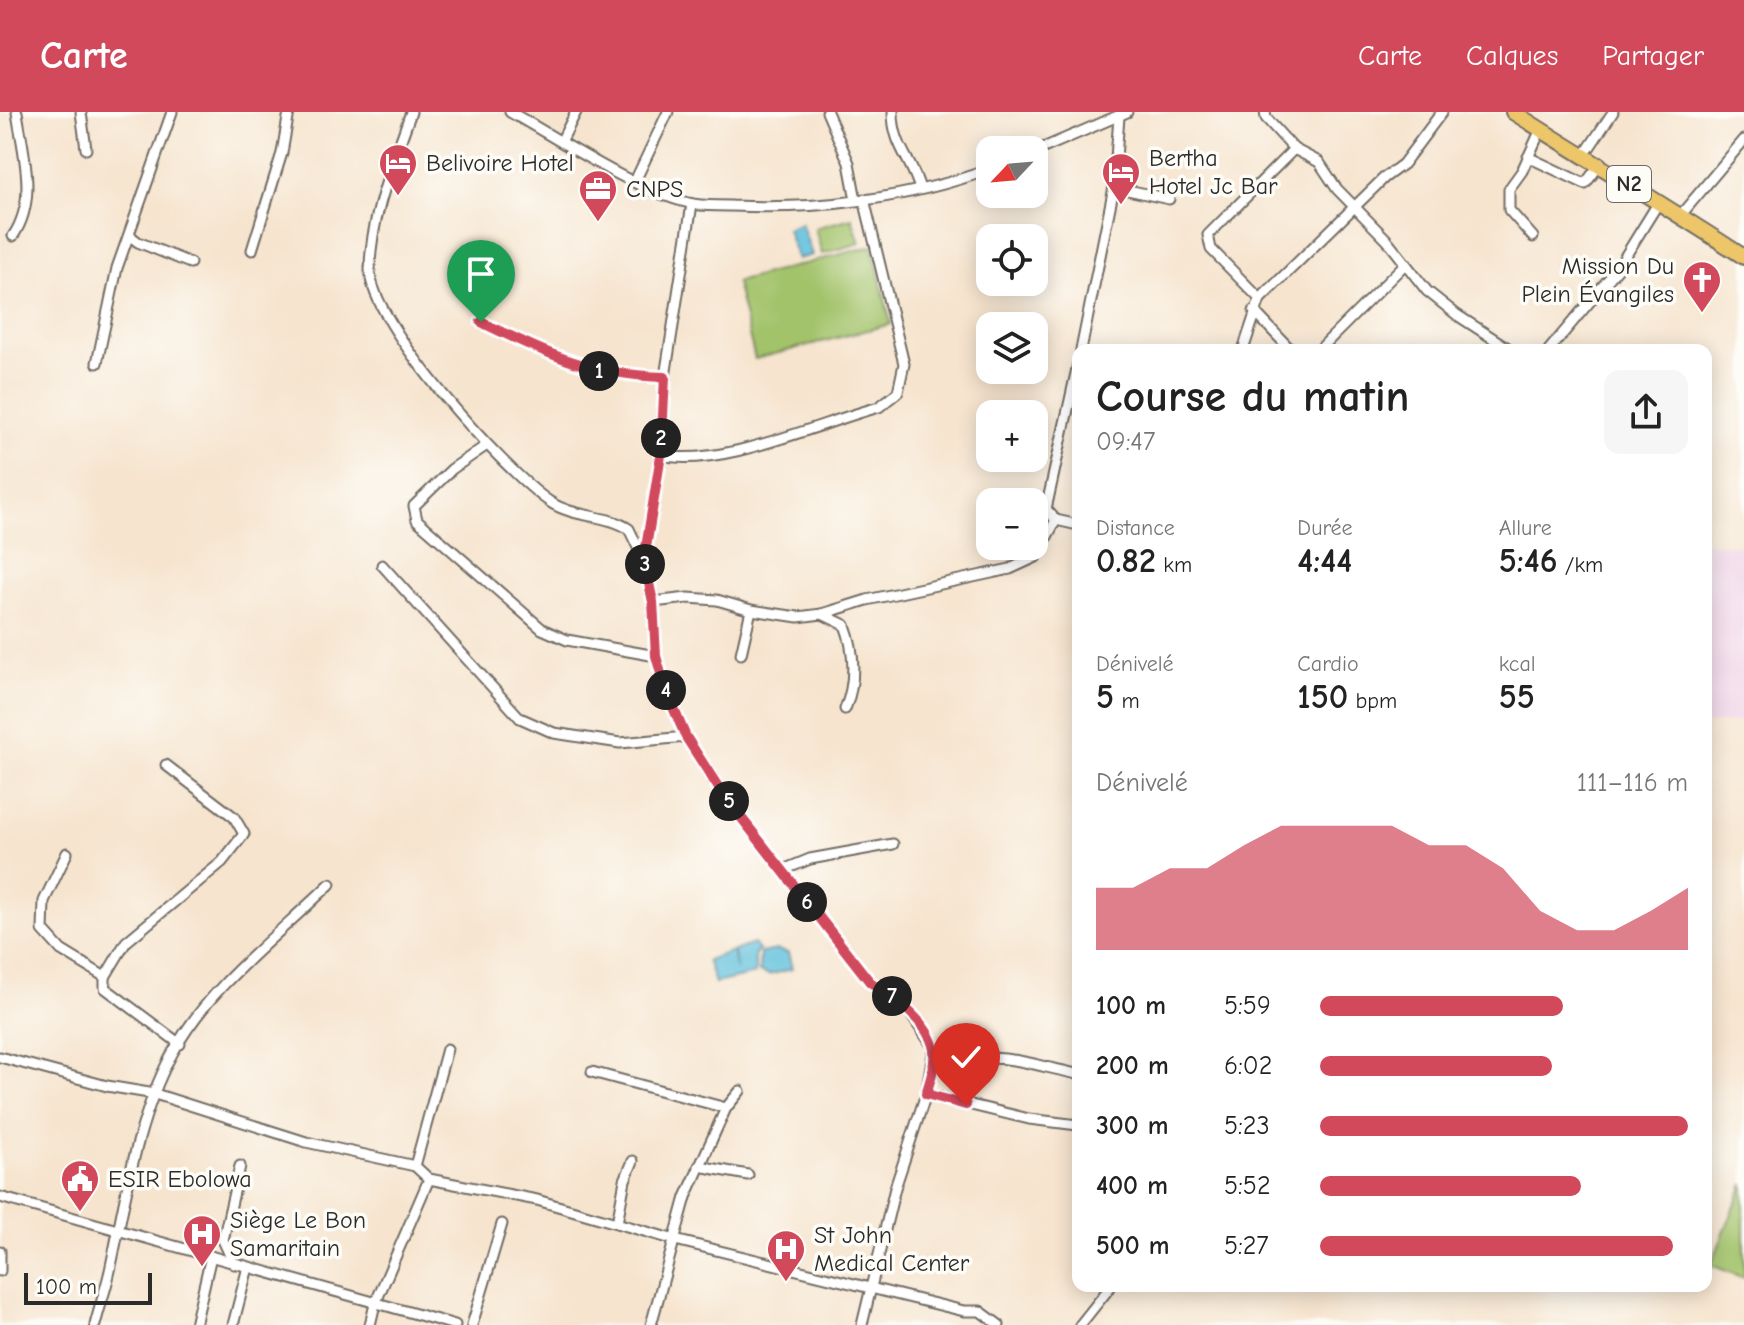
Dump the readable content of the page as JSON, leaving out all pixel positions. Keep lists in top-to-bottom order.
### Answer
{
  "streets": {
    "highway": ["N2"]
  },
  "places": {
    "hotel": ["Belivoire Hotel", "Bertha Hotel Jc Bar"],
    "office": ["CNPS"],
    "church": ["Mission Du Plein Évangiles"],
    "public building": ["ESIR Ebolowa"],
    "hospital": ["Siège Le Bon Samaritain", "St John Medical Center"]
  },
  "scale_bar": "100 m",
  "north": "bottom left",
  "page": {
    "header": "Carte",
    "nav": ["Carte", "Calques", "Partager"],
    "map_buttons": ["+", "−"],
    "heading": ["Course du matin", "09:47"],
    "pins": [
      "1",
      "2",
      "3",
      "4",
      "5",
      "6",
      "7"
    ],
    "stats": [
      ["Distance", "0.82 km"],
      ["Durée", "4:44"],
      ["Allure", "5:46 /km"],
      ["Dénivelé", "5 m"],
      ["Cardio", "150 bpm"],
      ["kcal", "55"]
    ],
    "chart": ["Dénivelé", "111–116 m"],
    "list": [
      {
        "name": "100 m",
        "note": "5:59"
      },
      {
        "name": "200 m",
        "note": "6:02"
      },
      {
        "name": "300 m",
        "note": "5:23"
      },
      {
        "name": "400 m",
        "note": "5:52"
      },
      {
        "name": "500 m",
        "note": "5:27"
      }
    ],
    "scale": "100 m"
  }
}
